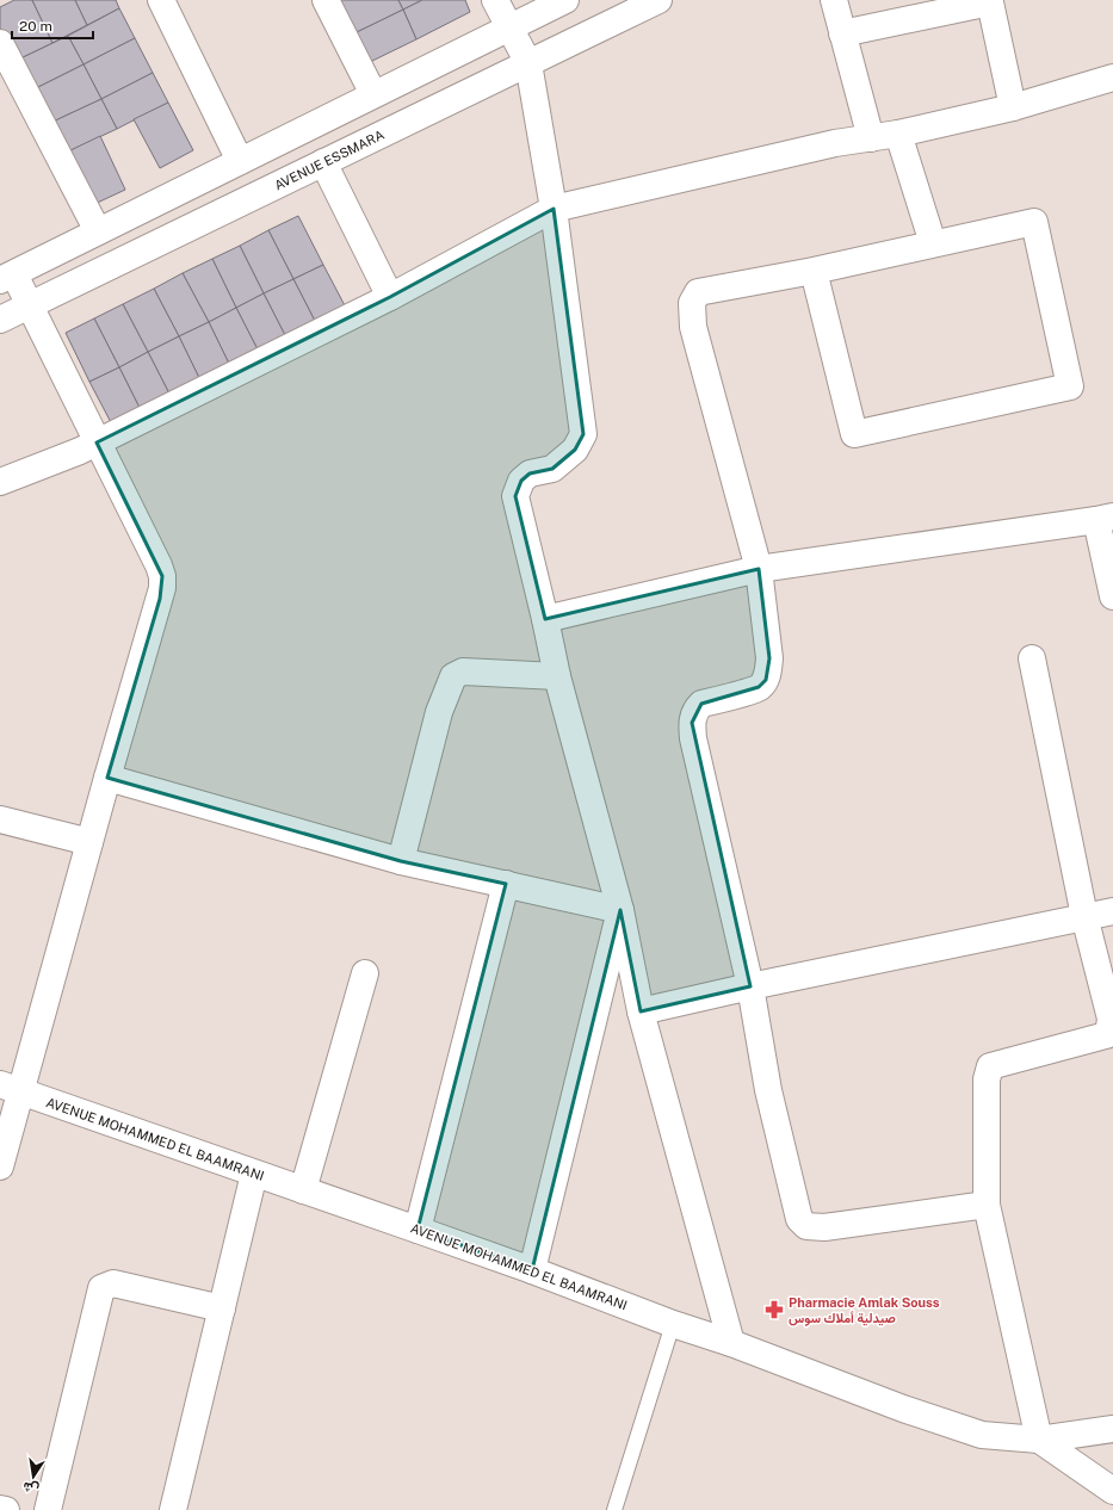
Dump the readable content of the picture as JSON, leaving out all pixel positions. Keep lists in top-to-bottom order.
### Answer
{
  "streets": {
    "street": ["AVENUE ESSMARA", "AVENUE MOHAMMED EL BAAMRANI"]
  },
  "places": {
    "pharmacy": ["Pharmacie Amlak Souss صيدلية أملاك سوس"]
  },
  "scale_bar": "20 m",
  "north": "bottom"
}
